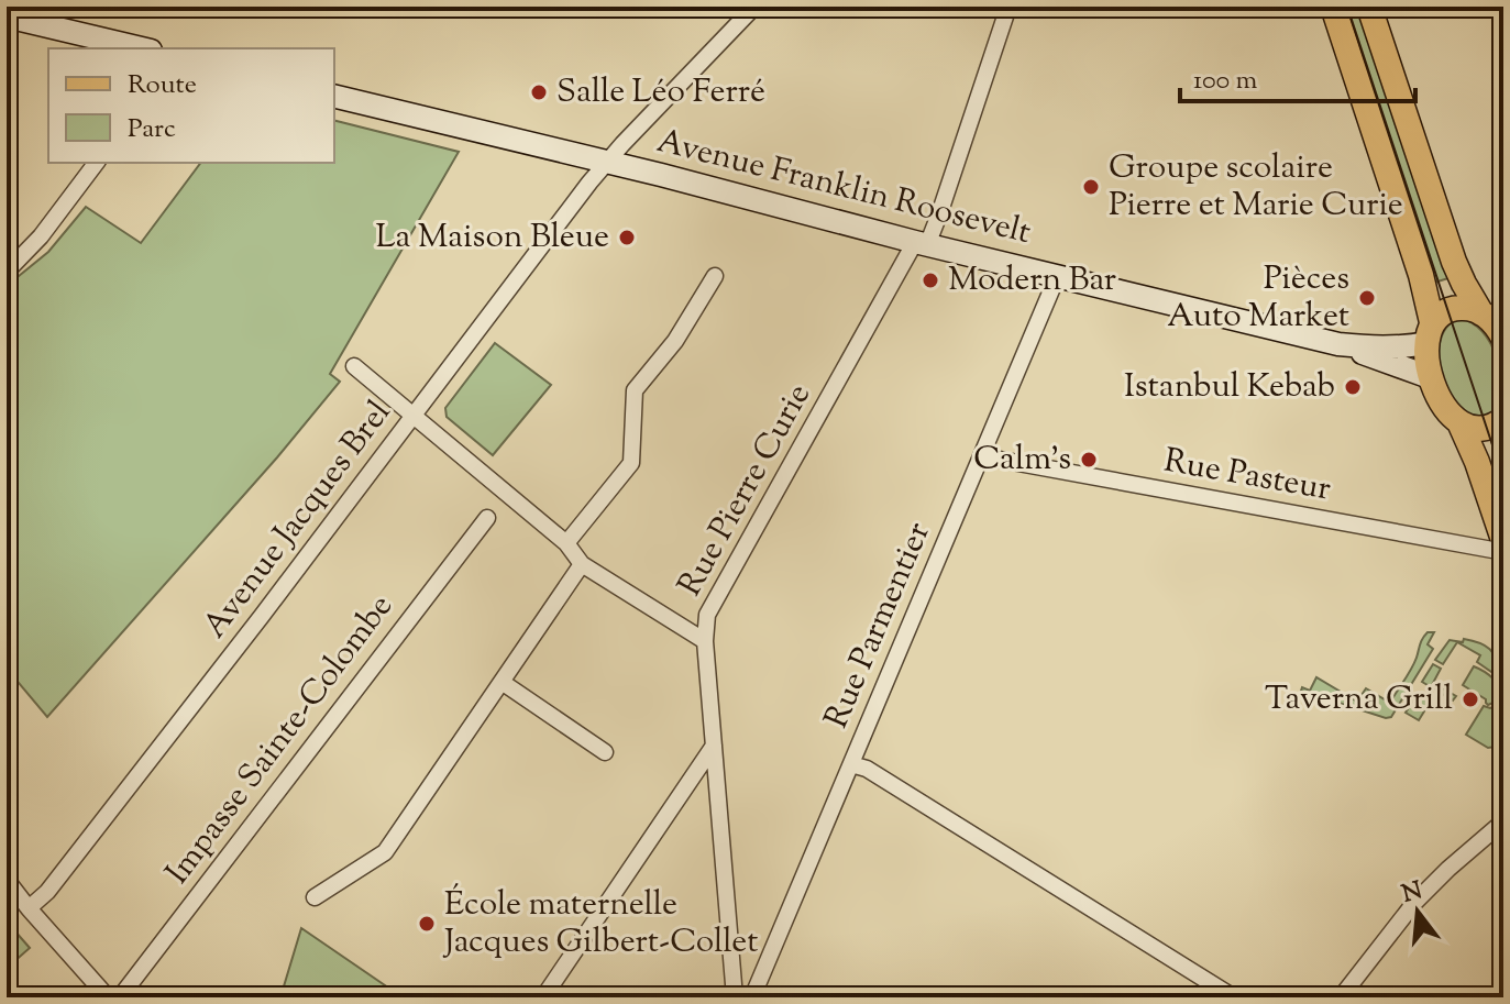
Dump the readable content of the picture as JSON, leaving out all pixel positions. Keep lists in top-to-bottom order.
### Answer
{
  "streets": {
    "main road": ["Avenue Franklin Roosevelt"],
    "street": [
      "Rue Pasteur",
      "Rue Pierre Curie",
      "Avenue Jacques Brel",
      "Rue Parmentier",
      "Impasse Sainte-Colombe"
    ]
  },
  "crossings": [
    ["Avenue Franklin Roosevelt", "Rue Pierre Curie"],
    ["Avenue Franklin Roosevelt", "Avenue Jacques Brel"],
    ["Avenue Franklin Roosevelt", "Rue Parmentier"],
    ["Rue Pasteur", "Rue Parmentier"]
  ],
  "places": [
    "Salle Léo Ferré",
    "Groupe scolaire Pierre et Marie Curie",
    "La Maison Bleue",
    "Modern Bar",
    "Pièces Auto Market",
    "Istanbul Kebab",
    "Calm's",
    "Taverna Grill",
    "École maternelle Jacques Gilbert-Collet"
  ],
  "legend": ["Route", "Parc"],
  "scale_bar": "100 m",
  "north": "top"
}
